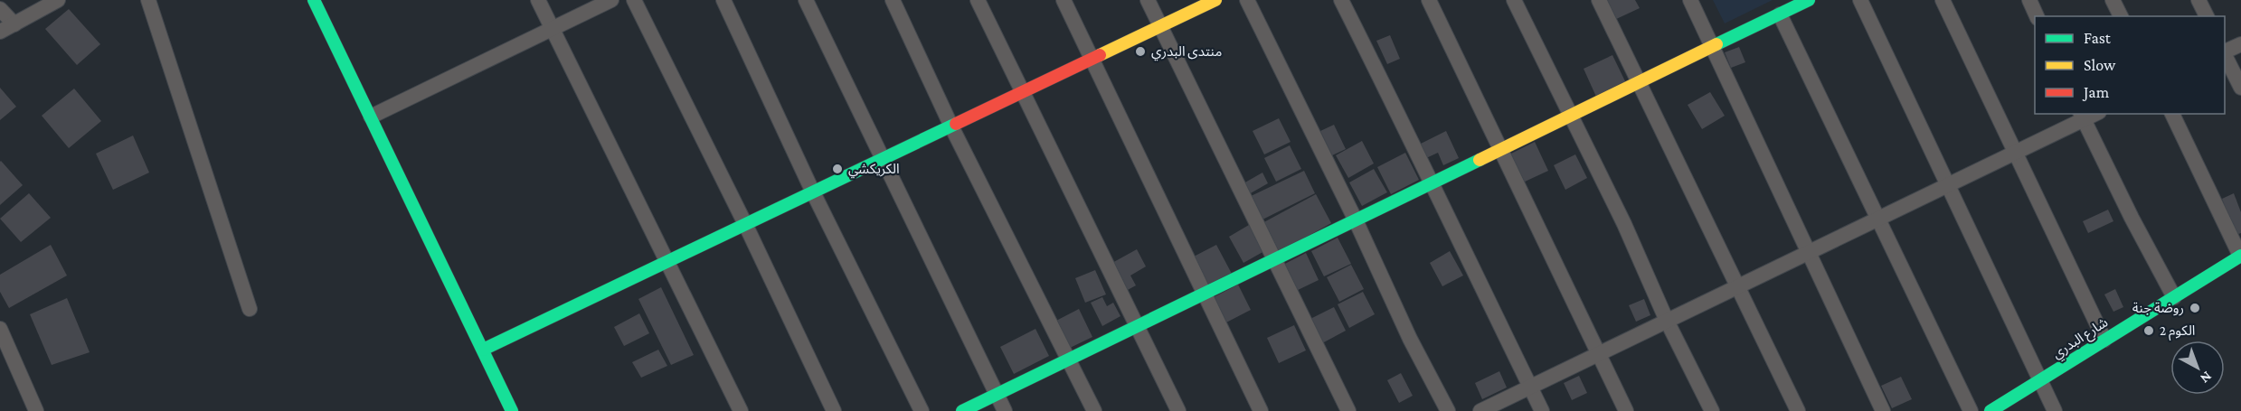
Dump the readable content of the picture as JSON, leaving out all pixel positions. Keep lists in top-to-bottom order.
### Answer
{
  "streets": {
    "street": ["شارع البدري"]
  },
  "places": [
    "منتدى البدري",
    "الكريكشي",
    "روضة جنة",
    "الكوم 2"
  ],
  "legend": ["Fast", "Slow", "Jam"],
  "north": "bottom right"
}
